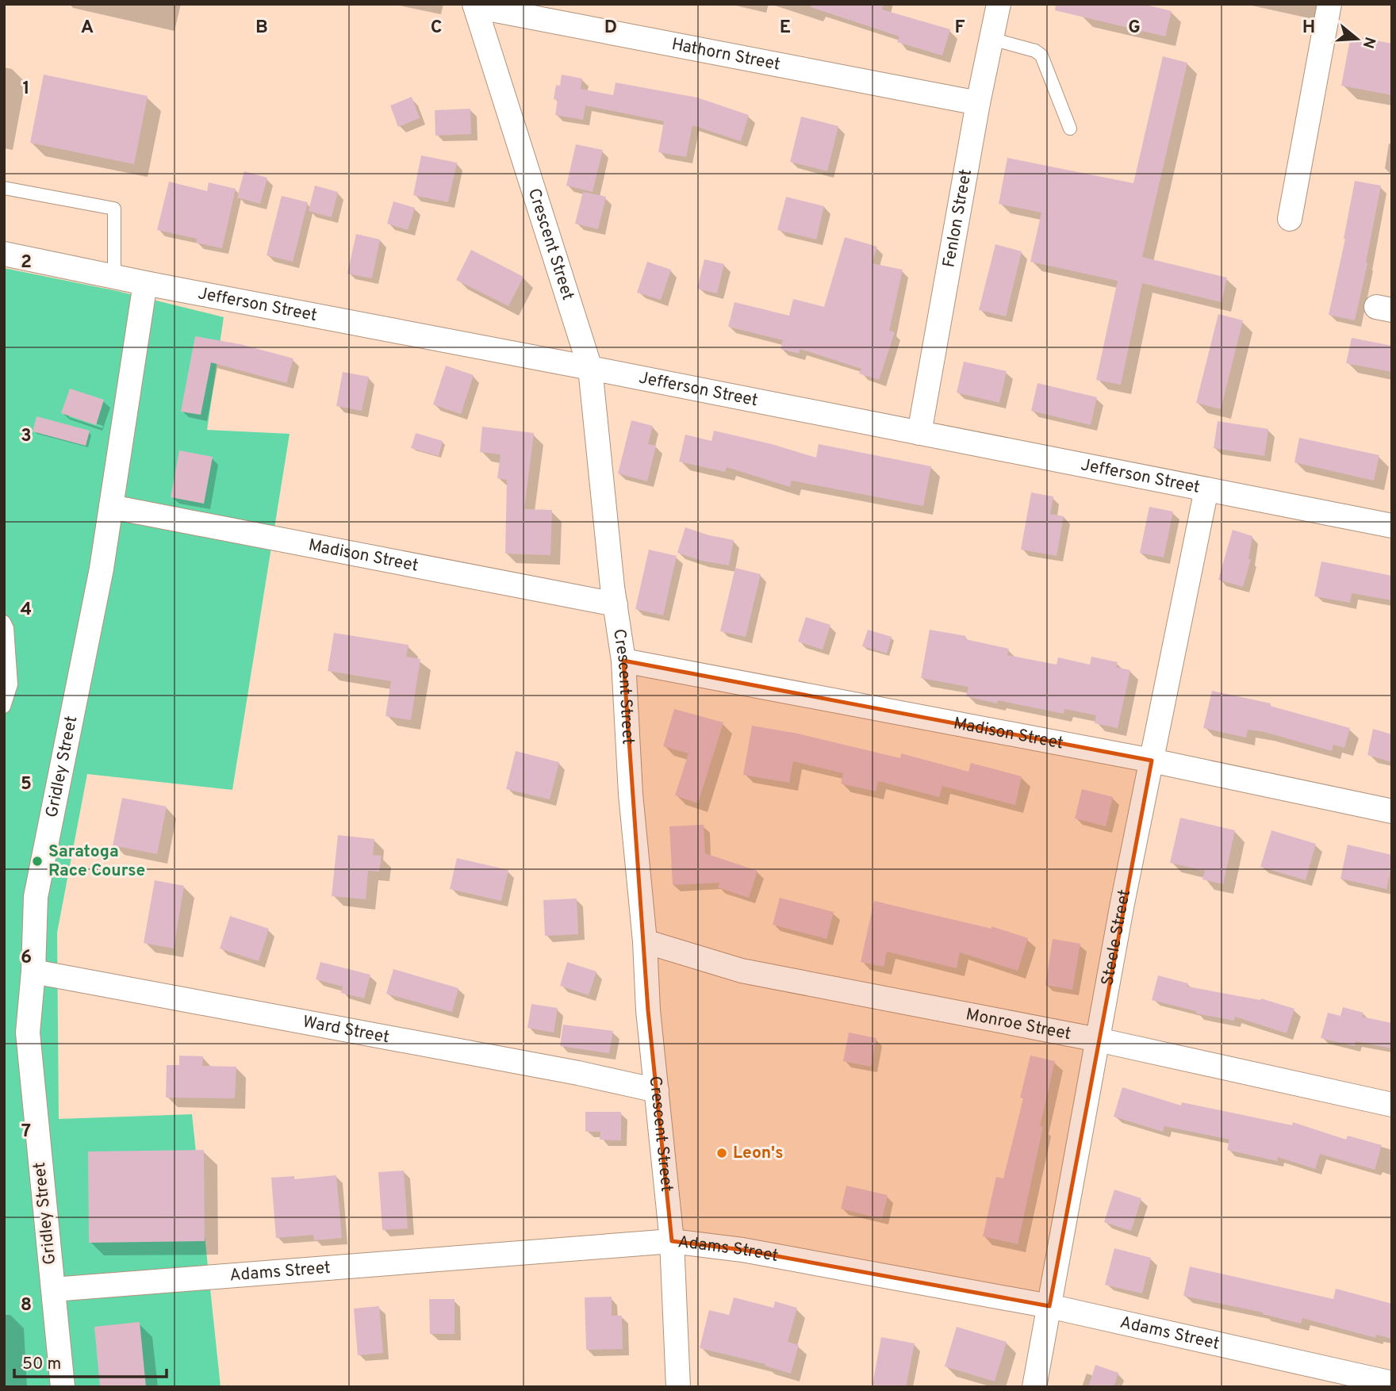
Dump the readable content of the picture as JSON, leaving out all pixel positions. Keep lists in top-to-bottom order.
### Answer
{
  "streets": {
    "street": [
      "Hathorn Street",
      "Fenlon Street",
      "Crescent Street",
      "Jefferson Street",
      "Madison Street",
      "Gridley Street",
      "Steele Street",
      "Monroe Street",
      "Ward Street",
      "Adams Street"
    ]
  },
  "crossings": [
    ["Hathorn Street", "Fenlon Street"],
    ["Hathorn Street", "Crescent Street"],
    ["Fenlon Street", "Jefferson Street"],
    ["Crescent Street", "Jefferson Street"],
    ["Crescent Street", "Madison Street"],
    ["Crescent Street", "Monroe Street"],
    ["Crescent Street", "Ward Street"],
    ["Crescent Street", "Adams Street"],
    ["Jefferson Street", "Gridley Street"],
    ["Jefferson Street", "Steele Street"],
    ["Madison Street", "Gridley Street"],
    ["Madison Street", "Steele Street"],
    ["Gridley Street", "Ward Street"],
    ["Gridley Street", "Adams Street"],
    ["Steele Street", "Monroe Street"],
    ["Steele Street", "Adams Street"]
  ],
  "places": ["Saratoga Race Course", "Leon's"],
  "scale_bar": "50 m",
  "north": "right",
  "grid": {
    "columns": [
      "A",
      "B",
      "C",
      "D",
      "E",
      "F",
      "G",
      "H"
    ],
    "rows": [
      "1",
      "2",
      "3",
      "4",
      "5",
      "6",
      "7",
      "8"
    ]
  }
}
